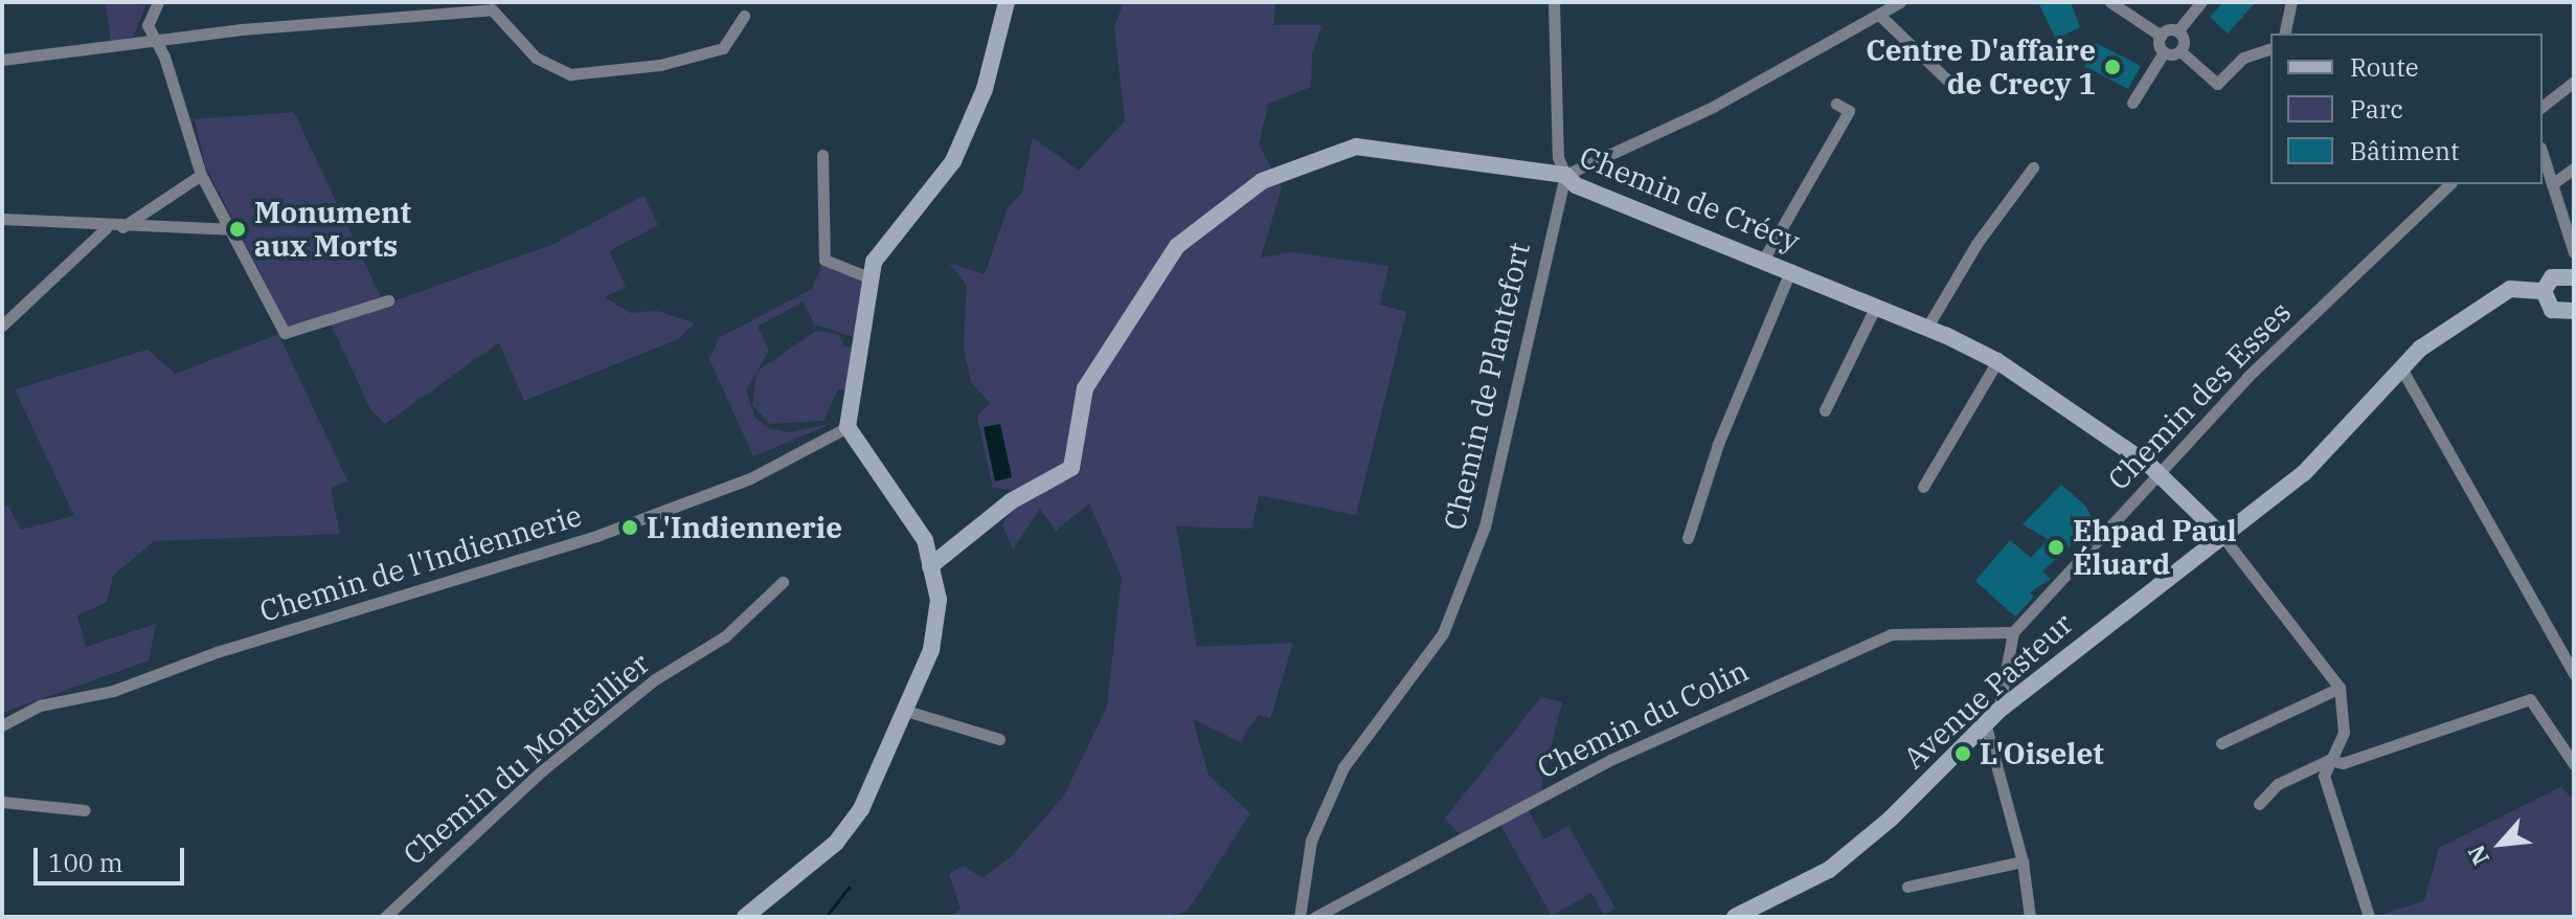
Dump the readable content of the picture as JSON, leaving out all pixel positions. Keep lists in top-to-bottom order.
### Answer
{
  "streets": {
    "street": [
      "Chemin de Crécy",
      "Chemin de Plantefort",
      "Chemin des Esses",
      "Chemin de l'Indiennerie",
      "Avenue Pasteur",
      "Chemin du Colin",
      "Chemin du Monteillier"
    ]
  },
  "crossings": [
    ["Chemin de Crécy", "Chemin de Plantefort"],
    ["Chemin de Crécy", "Chemin des Esses"],
    ["Chemin de Crécy", "Avenue Pasteur"],
    ["Chemin des Esses", "Chemin du Colin"]
  ],
  "places": [
    "Centre D'affaire de Crecy 1",
    "Monument aux Morts",
    "L'Indiennerie",
    "Ehpad Paul Éluard",
    "L'Oiselet"
  ],
  "legend": ["Route", "Parc", "Bâtiment"],
  "scale_bar": "100 m",
  "north": "bottom left"
}
